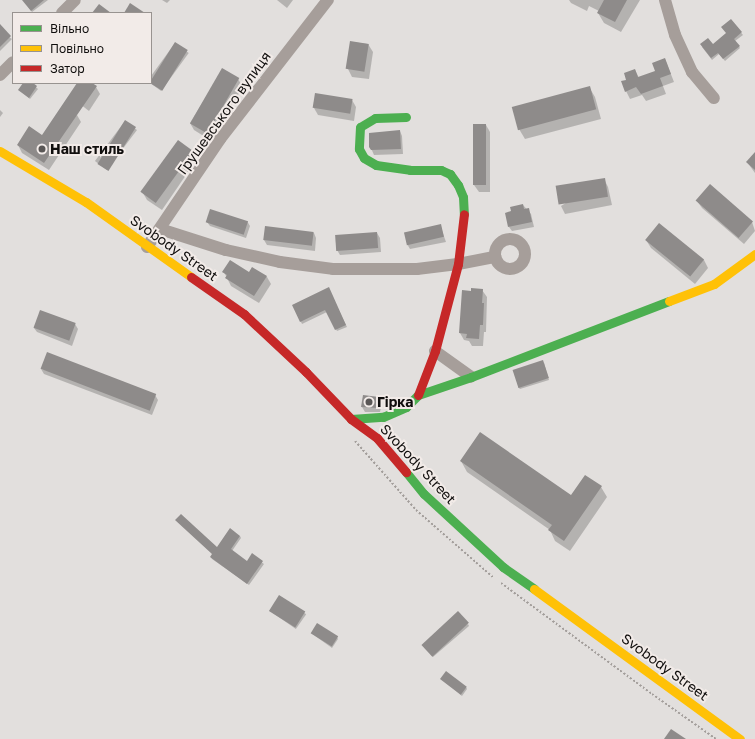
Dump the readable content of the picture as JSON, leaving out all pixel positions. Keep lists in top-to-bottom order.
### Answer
{
  "streets": {
    "main road": ["Svobody Street"],
    "street": ["Грушевського вулиця"]
  },
  "crossings": [
    ["Грушевського вулиця", "Svobody Street"]
  ],
  "places": ["Наш стиль", "Гірка"],
  "legend": ["Вільно", "Повільно", "Затор"]
}
